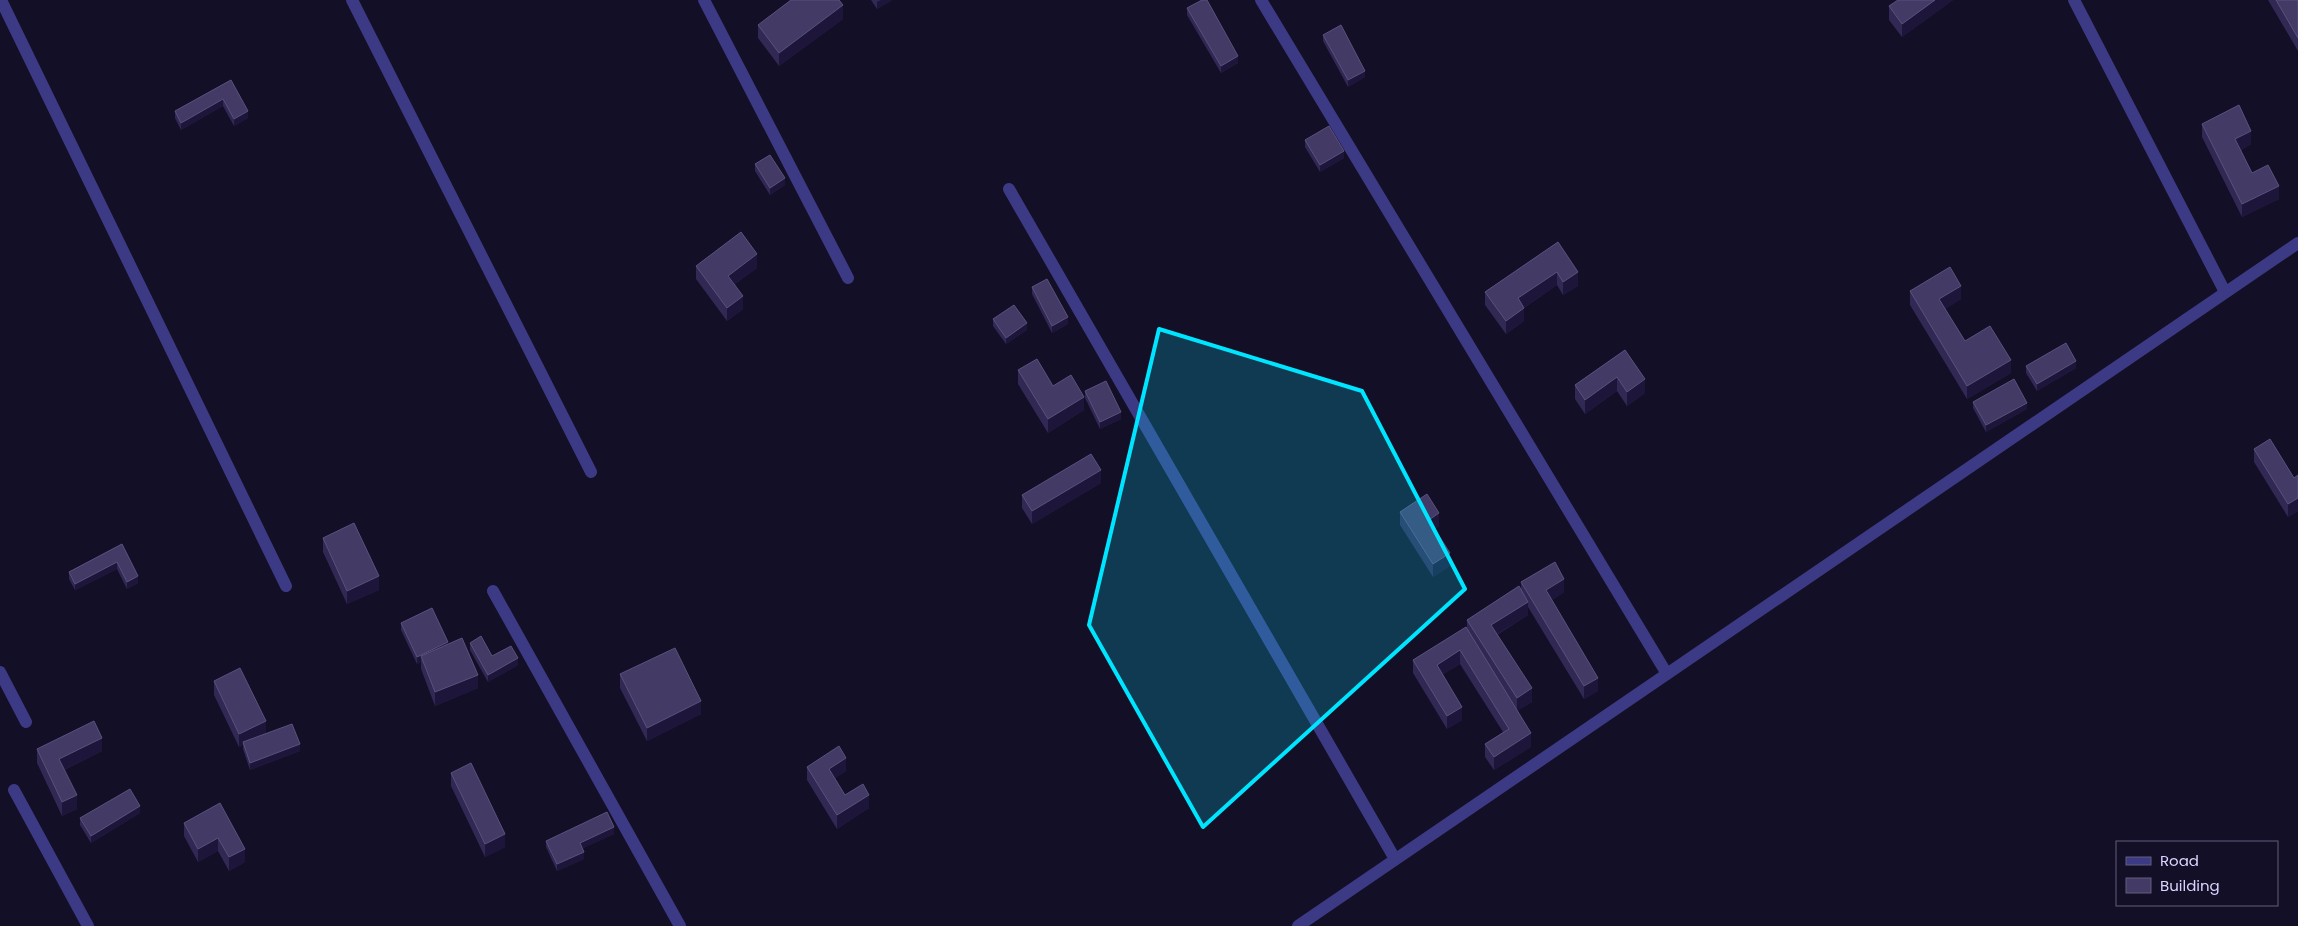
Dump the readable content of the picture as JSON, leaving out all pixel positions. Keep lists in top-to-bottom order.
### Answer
{
  "legend": ["Road", "Building"]
}
